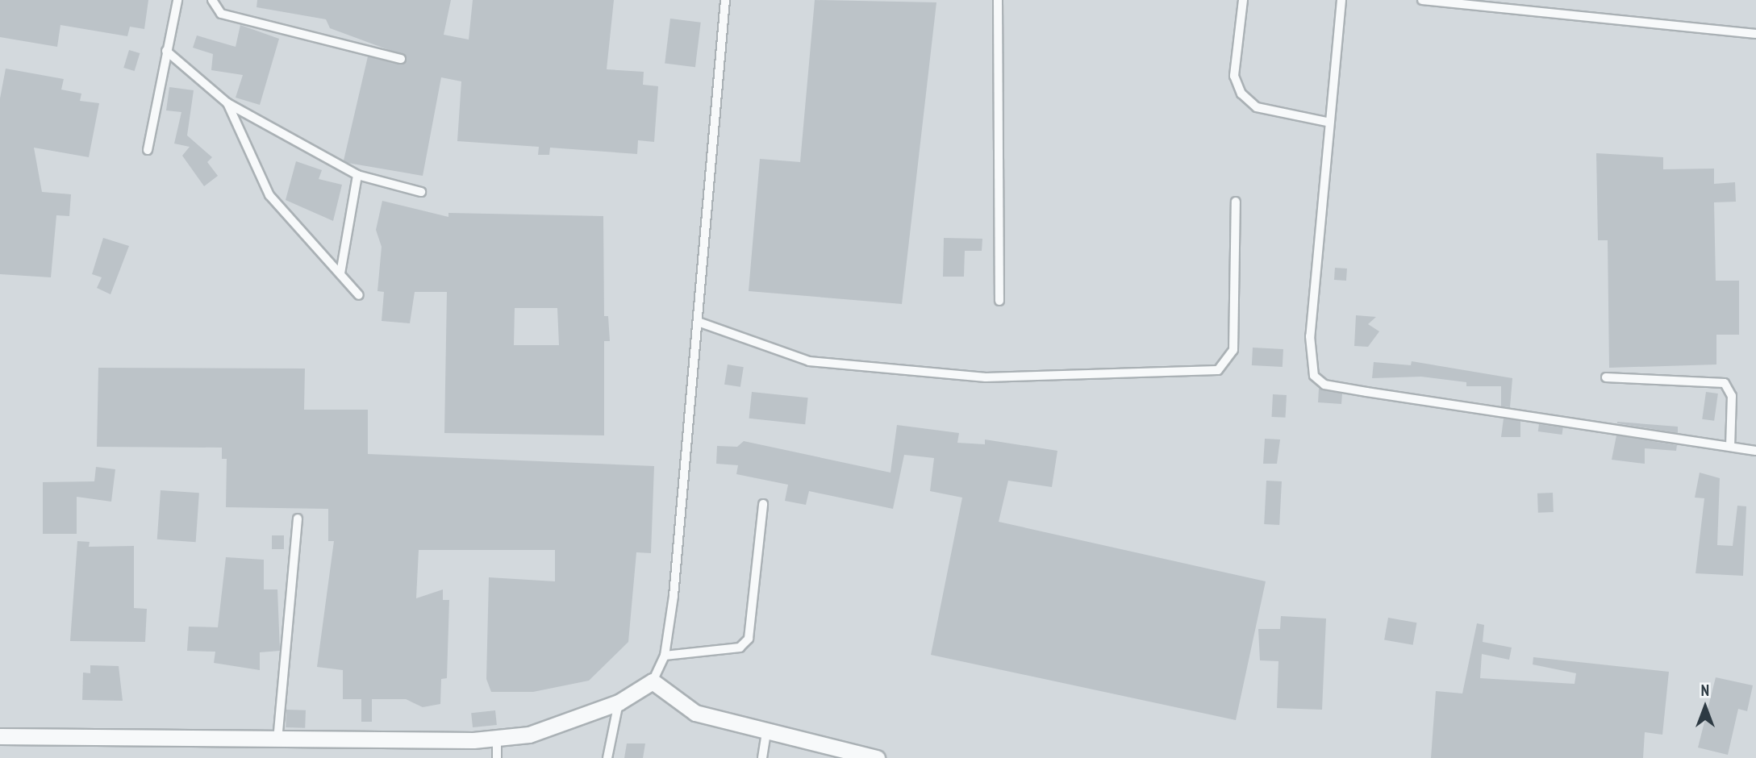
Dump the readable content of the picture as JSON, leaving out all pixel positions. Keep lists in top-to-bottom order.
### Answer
{
  "north": "top"
}
